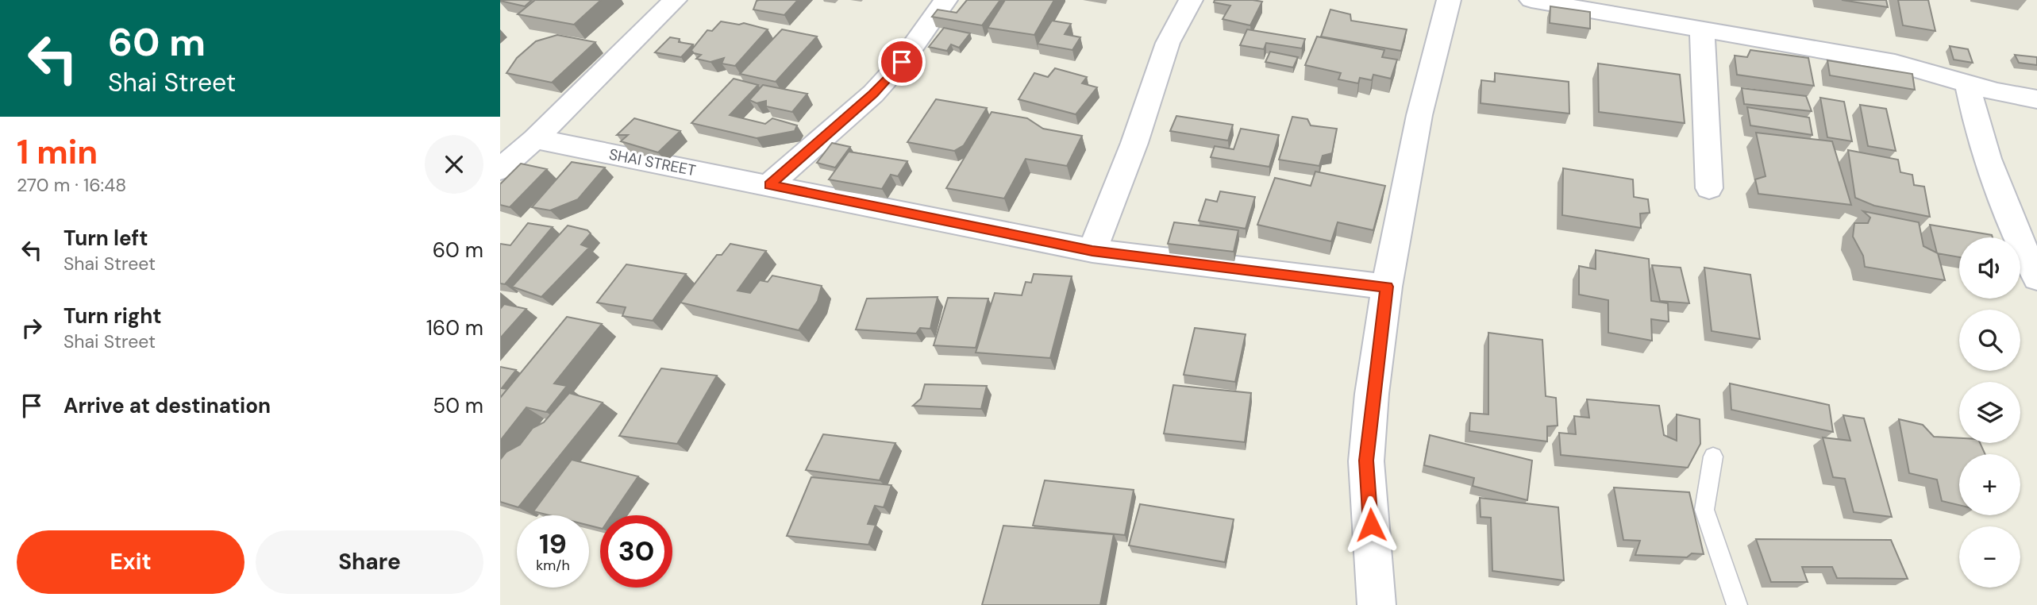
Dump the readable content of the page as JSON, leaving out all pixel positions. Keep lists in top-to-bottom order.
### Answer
{
  "streets": {
    "street": ["SHAI STREET"]
  },
  "page": {
    "turn": ["60 m", "Shai Street"],
    "heading": ["1 min", "270 m · 16:48"],
    "list": [
      {
        "name": "Turn left",
        "note": "Shai Street",
        "value": "60 m"
      },
      {
        "name": "Turn right",
        "note": "Shai Street",
        "value": "160 m"
      },
      {
        "name": "Arrive at destination",
        "value": "50 m"
      }
    ],
    "map_buttons": ["+", "−"],
    "speed": "19 km/h",
    "limit": "30",
    "buttons": ["Exit", "Share"]
  }
}
